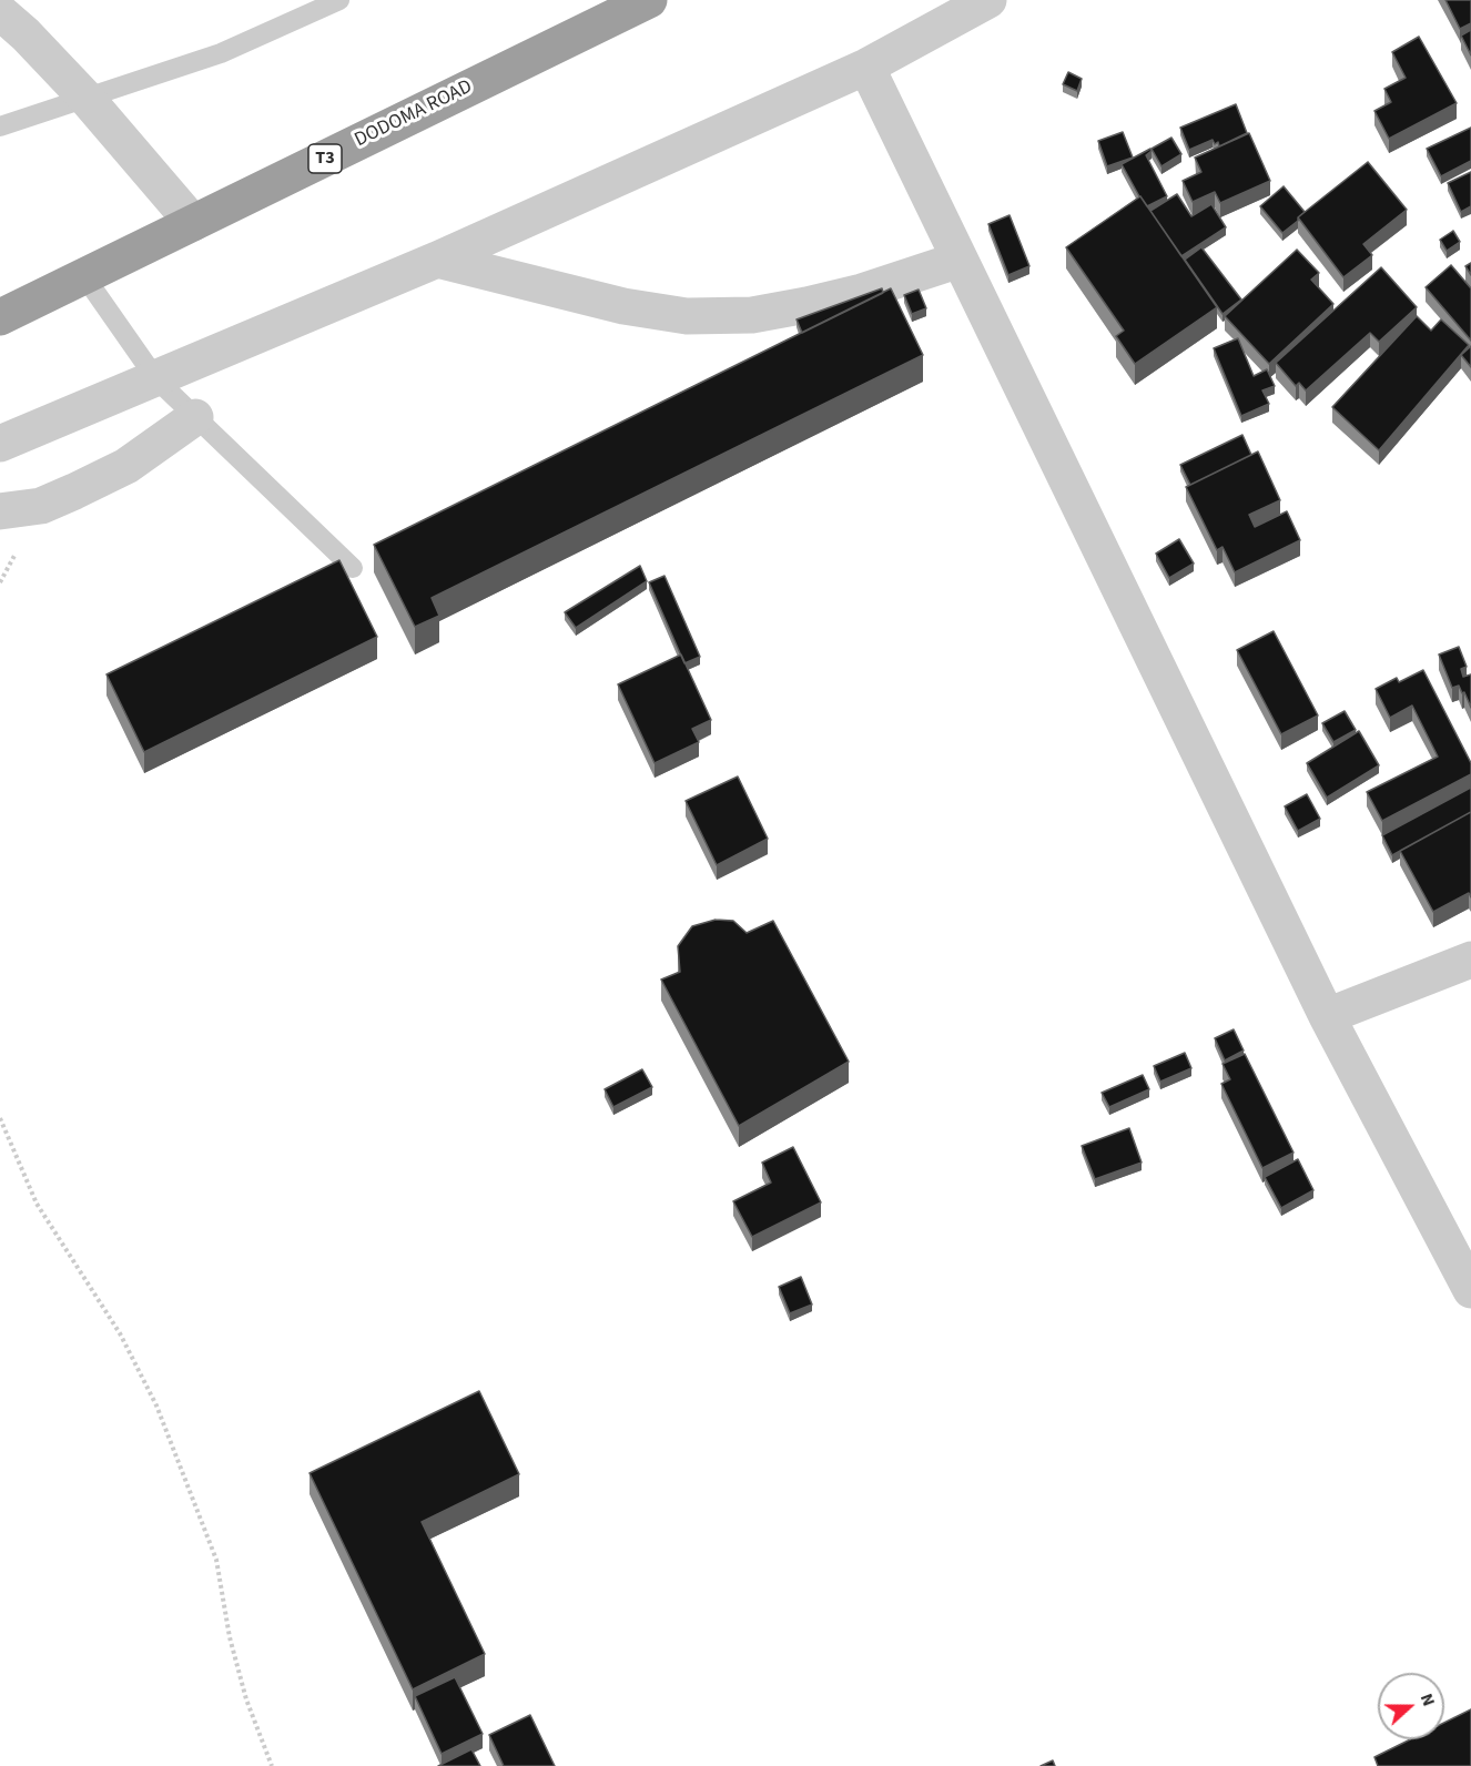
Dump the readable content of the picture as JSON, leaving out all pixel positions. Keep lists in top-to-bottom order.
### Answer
{
  "streets": {
    "highway": ["DODOMA ROAD", "T3"]
  },
  "north": "right"
}
